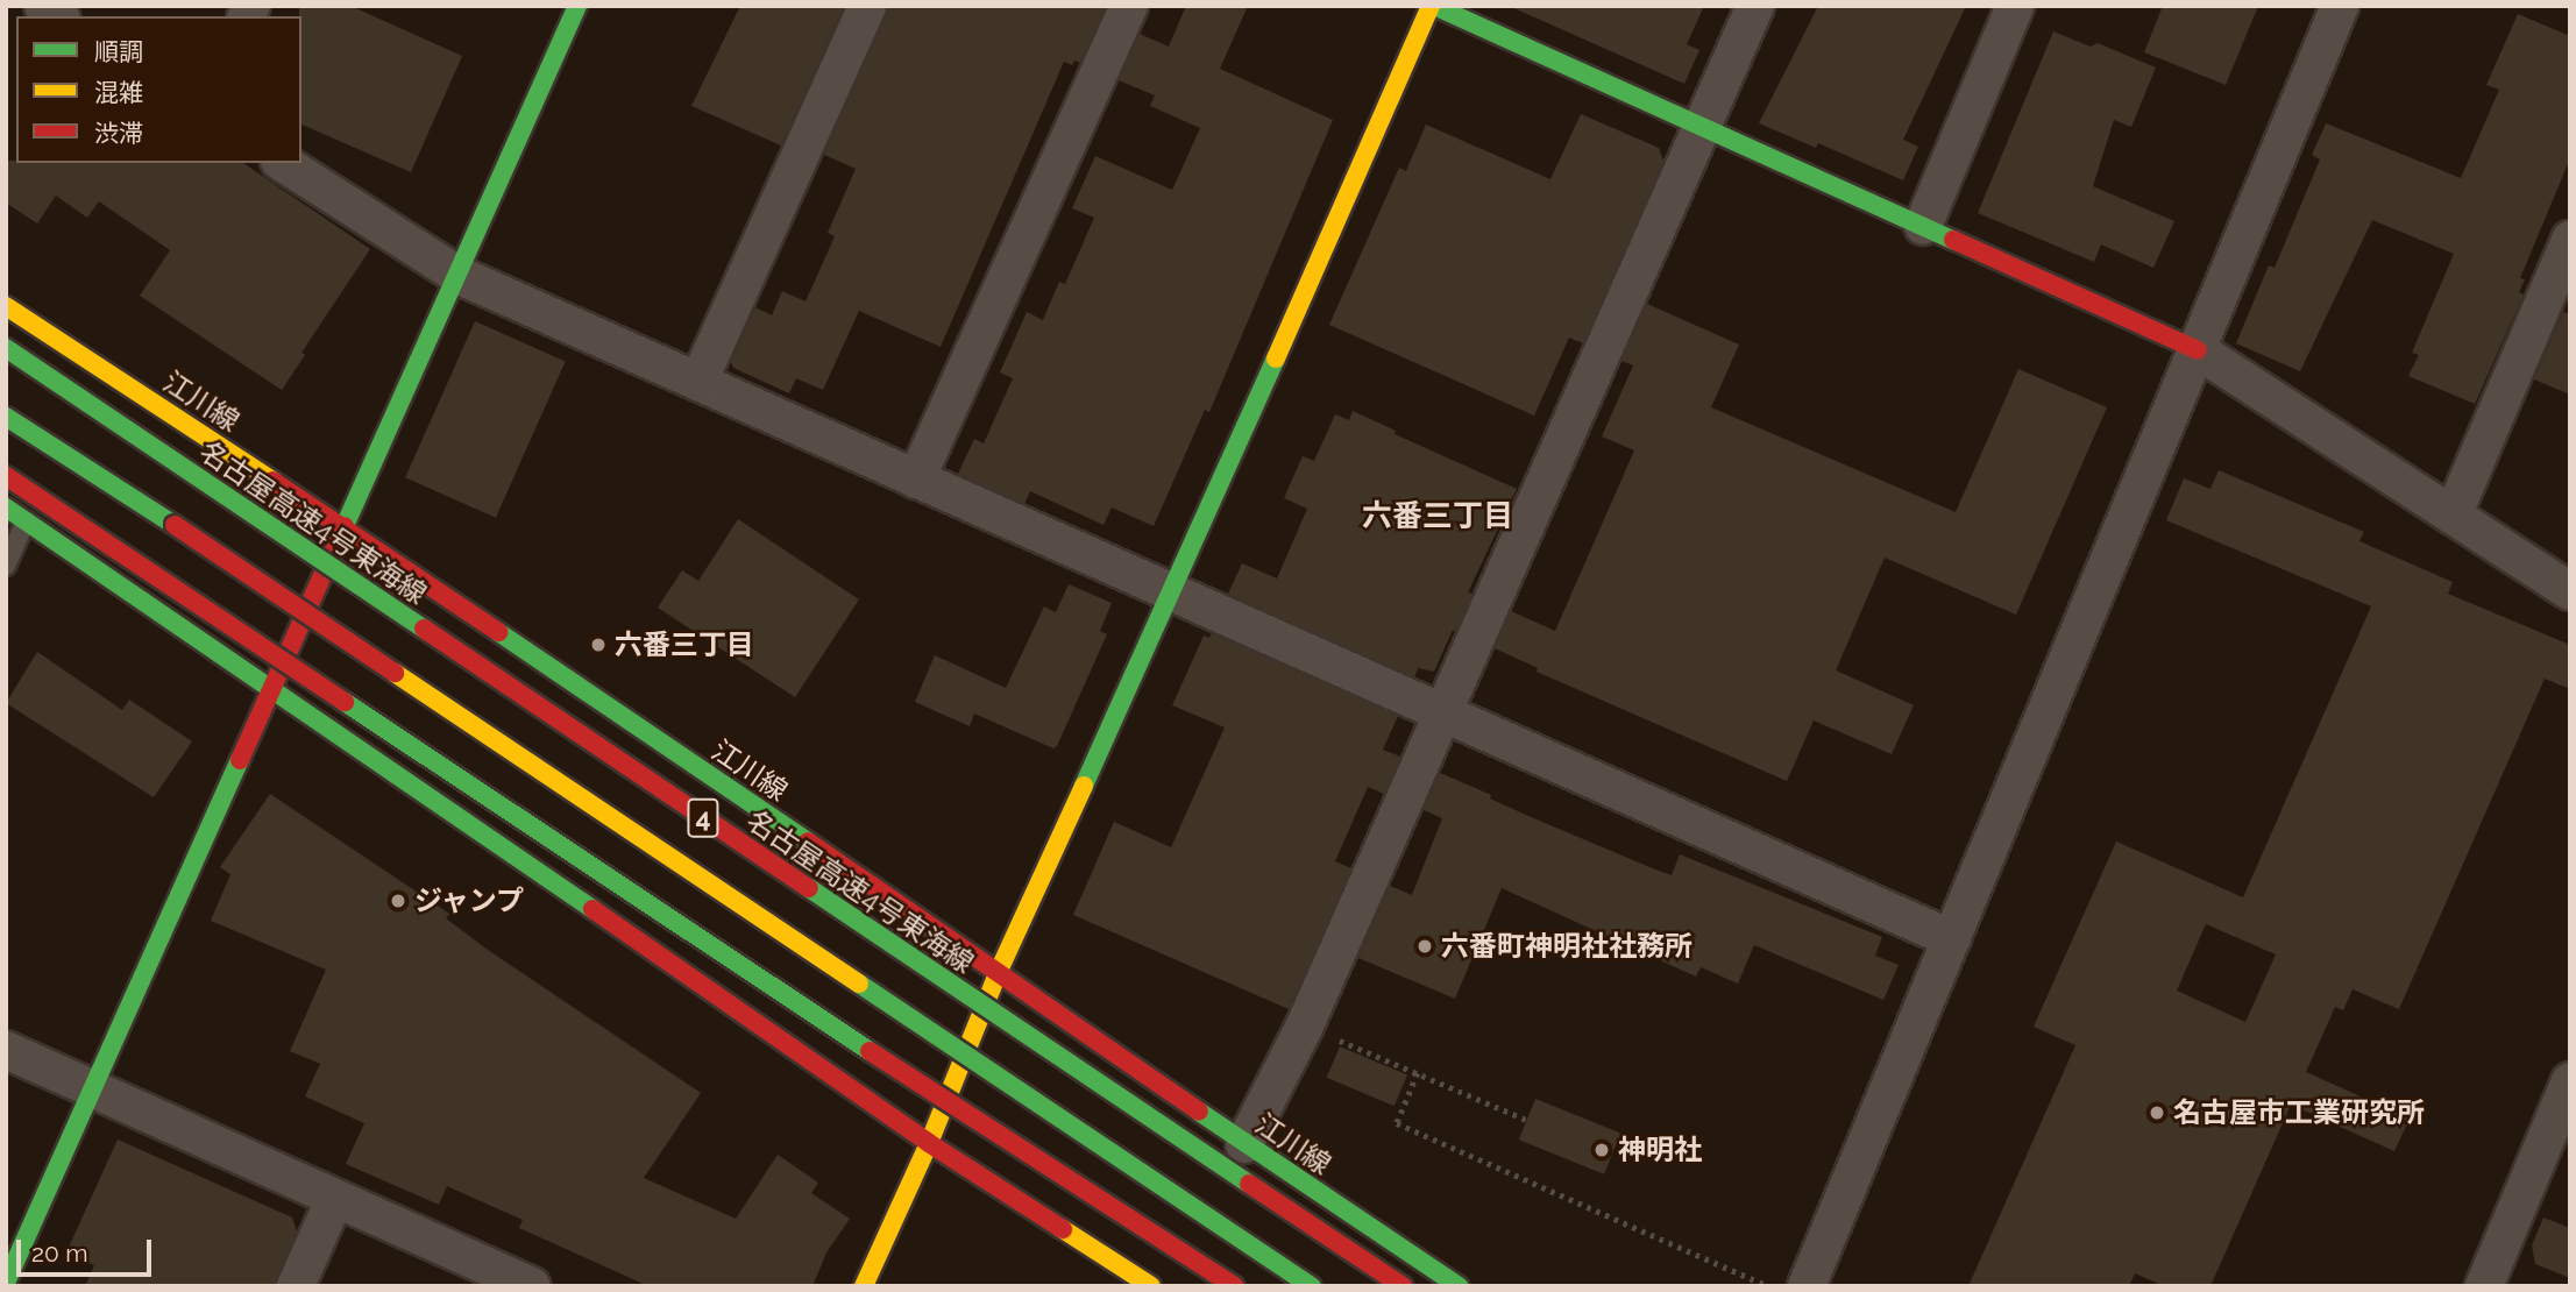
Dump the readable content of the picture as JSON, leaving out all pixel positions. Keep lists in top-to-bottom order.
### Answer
{
  "streets": {
    "main road": ["江川線", "名古屋高速4号東海線", "4"]
  },
  "districts": ["六番三丁目"],
  "places": [
    "六番三丁目",
    "ジャンプ",
    "六番町神明社社務所",
    "名古屋市工業研究所",
    "神明社"
  ],
  "legend": ["順調", "混雑", "渋滞"],
  "scale_bar": "20 m"
}
